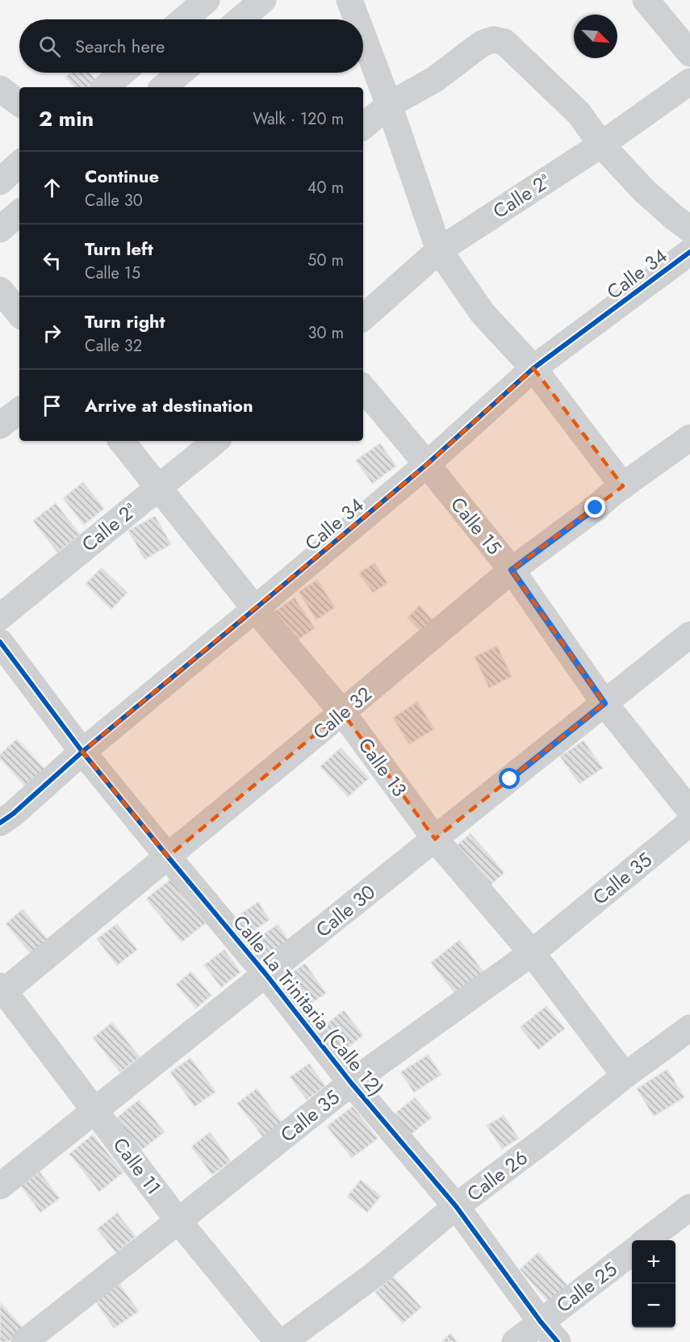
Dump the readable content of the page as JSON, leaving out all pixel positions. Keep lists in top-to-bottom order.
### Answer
{
  "streets": {
    "street": [
      "Calle 2ª",
      "Calle 34",
      "Calle 15",
      "Calle 32",
      "Calle 13",
      "Calle 35",
      "Calle 30",
      "Calle La Trinitaria (Calle 12)",
      "Calle 11",
      "Calle 26",
      "Calle 25"
    ]
  },
  "crossings": [
    ["Calle 2ª", "Calle 13"],
    ["Calle 34", "Calle 15"],
    ["Calle 34", "Calle 13"],
    ["Calle 34", "Calle La Trinitaria (Calle 12)"],
    ["Calle 15", "Calle 32"],
    ["Calle 15", "Calle 30"],
    ["Calle 32", "Calle 13"],
    ["Calle 32", "Calle La Trinitaria (Calle 12)"],
    ["Calle 32", "Calle 11"],
    ["Calle 13", "Calle 35"],
    ["Calle 13", "Calle 30"],
    ["Calle 13", "Calle 26"],
    ["Calle 35", "Calle La Trinitaria (Calle 12)"],
    ["Calle 35", "Calle 11"],
    ["Calle 30", "Calle La Trinitaria (Calle 12)"],
    ["Calle 30", "Calle 11"],
    ["Calle La Trinitaria (Calle 12)", "Calle 26"],
    ["Calle La Trinitaria (Calle 12)", "Calle 25"]
  ],
  "north": "bottom right",
  "page": {
    "search": "Search here",
    "heading": ["2 min", "Walk · 120 m"],
    "list": [
      ["Continue", "Calle 30", "40 m"],
      ["Turn left", "Calle 15", "50 m"],
      ["Turn right", "Calle 32", "30 m"],
      "Arrive at destination"
    ],
    "map_buttons": ["+", "−"]
  }
}
